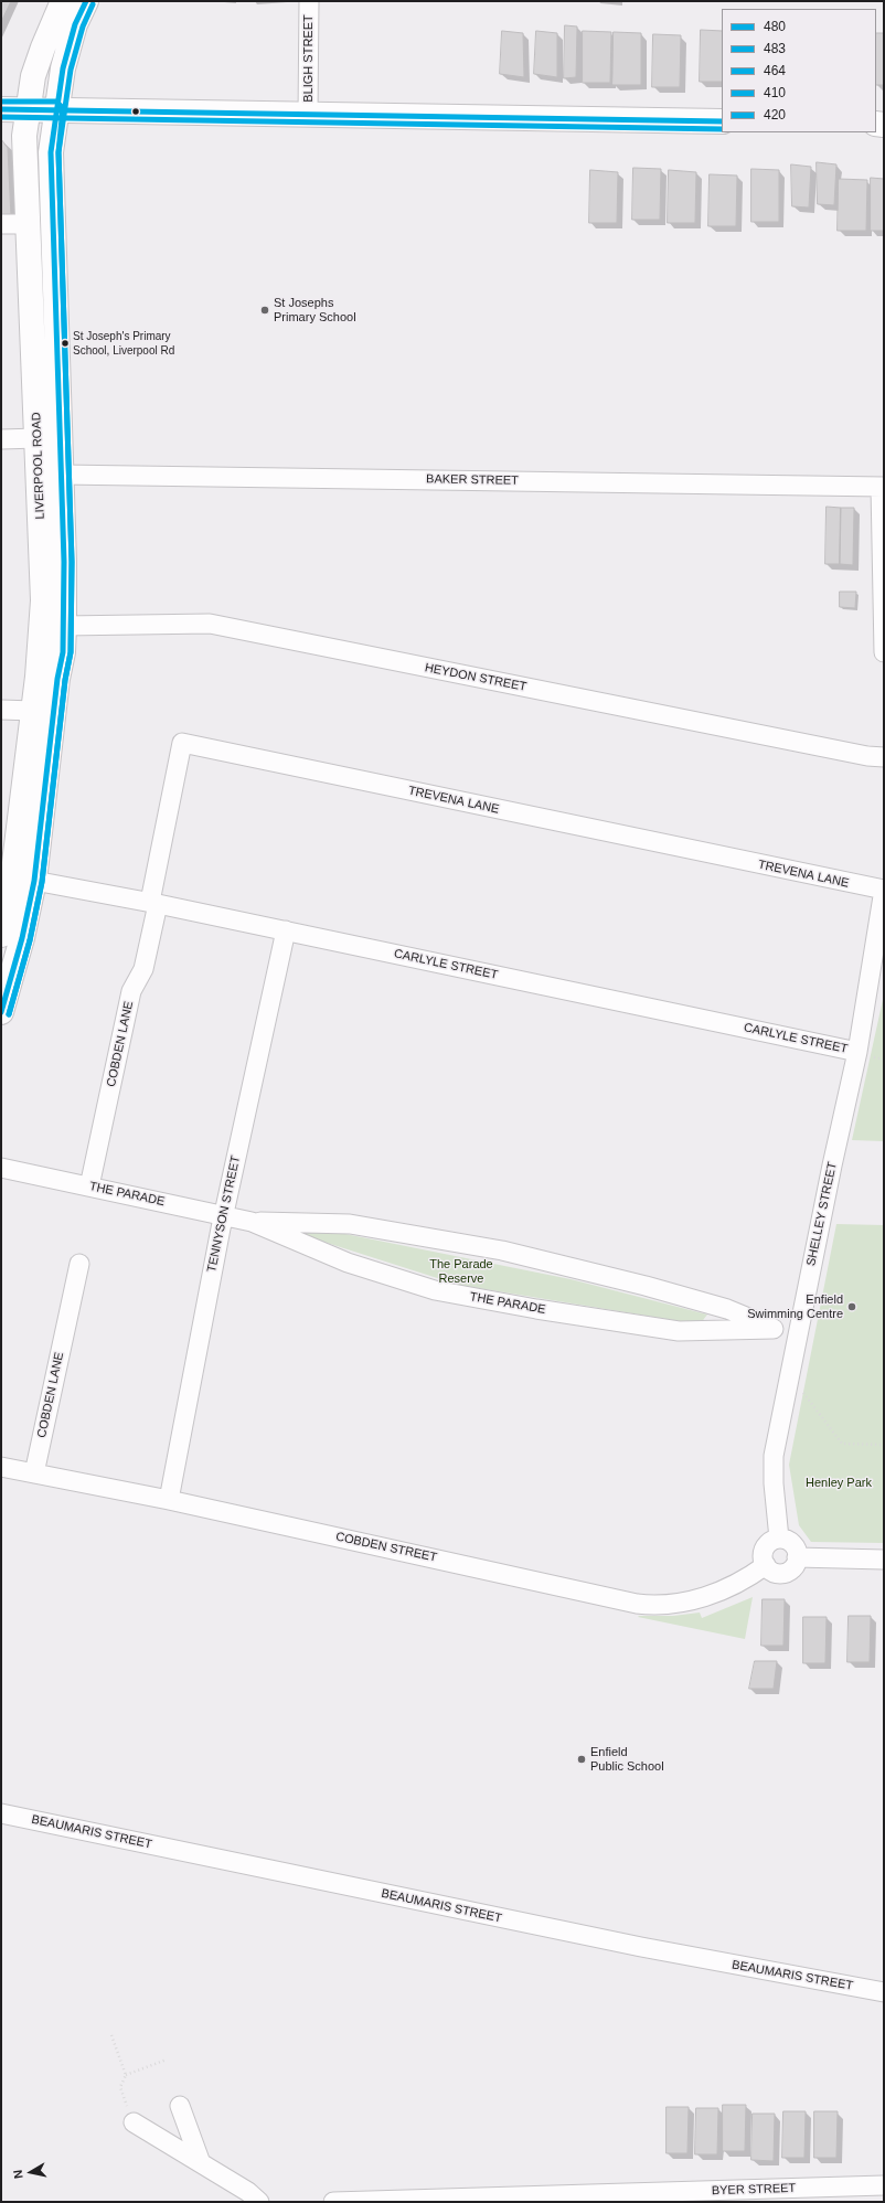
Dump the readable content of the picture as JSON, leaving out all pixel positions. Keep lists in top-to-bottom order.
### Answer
{
  "streets": {
    "main road": ["LIVERPOOL ROAD"],
    "street": [
      "BLIGH STREET",
      "BAKER STREET",
      "HEYDON STREET",
      "TREVENA LANE",
      "CARLYLE STREET",
      "COBDEN LANE",
      "THE PARADE",
      "TENNYSON STREET",
      "SHELLEY STREET",
      "COBDEN STREET",
      "BEAUMARIS STREET",
      "BYER STREET"
    ]
  },
  "crossings": [
    ["LIVERPOOL ROAD", "BAKER STREET"],
    ["LIVERPOOL ROAD", "HEYDON STREET"],
    ["LIVERPOOL ROAD", "CARLYLE STREET"],
    ["TREVENA LANE", "CARLYLE STREET"],
    ["TREVENA LANE", "COBDEN LANE"],
    ["TREVENA LANE", "SHELLEY STREET"],
    ["CARLYLE STREET", "COBDEN LANE"],
    ["CARLYLE STREET", "TENNYSON STREET"],
    ["CARLYLE STREET", "SHELLEY STREET"],
    ["COBDEN LANE", "THE PARADE"],
    ["COBDEN LANE", "COBDEN STREET"],
    ["THE PARADE", "TENNYSON STREET"],
    ["THE PARADE", "SHELLEY STREET"],
    ["TENNYSON STREET", "COBDEN STREET"],
    ["SHELLEY STREET", "COBDEN STREET"]
  ],
  "parks": ["The Parade Reserve", "Henley Park"],
  "places": [
    "St Josephs Primary School",
    "St Joseph's Primary School, Liverpool Rd",
    "Enfield Swimming Centre",
    "Enfield Public School"
  ],
  "lines": [
    "transit line 480",
    "transit line 483",
    "transit line 464",
    "transit line 410",
    "transit line 420"
  ],
  "legend": [
    "480",
    "483",
    "464",
    "410",
    "420"
  ],
  "north": "left"
}
